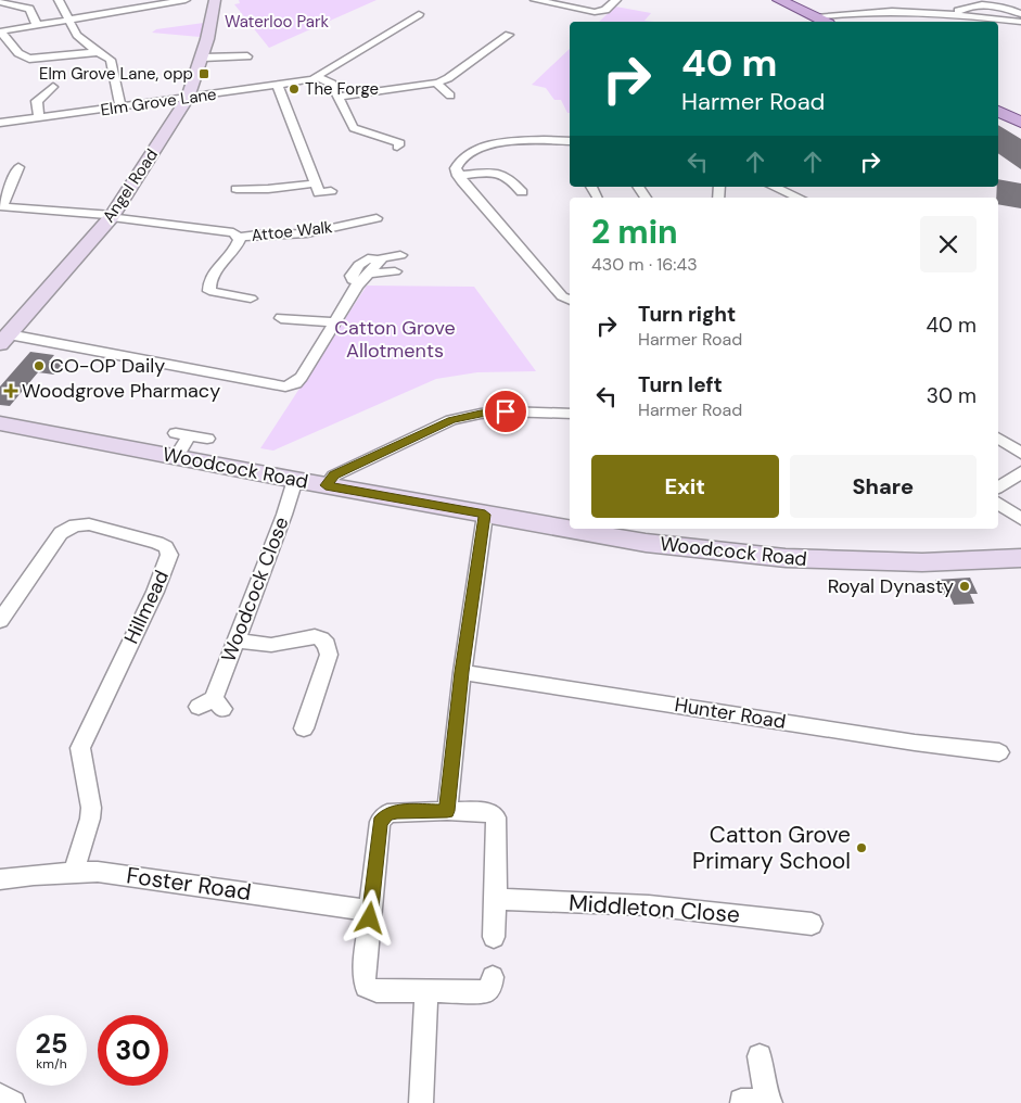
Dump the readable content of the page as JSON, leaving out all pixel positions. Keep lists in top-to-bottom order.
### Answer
{
  "streets": {
    "street": [
      "Elm Grove Lane",
      "Angel Road",
      "Attoe Walk",
      "Woodcock Road",
      "Woodcock Close",
      "Hillmead",
      "Hunter Road",
      "Foster Road",
      "Middleton Close"
    ]
  },
  "crossings": [
    ["Elm Grove Lane", "Angel Road"],
    ["Woodcock Road", "Woodcock Close"],
    ["Hillmead", "Foster Road"]
  ],
  "parks": ["Waterloo Park", "Catton Grove Allotments"],
  "places": {
    "transit": ["Elm Grove Lane, opp"],
    "other": [
      "The Forge",
      "CO-OP Daily",
      "Royal Dynasty",
      "Catton Grove Primary School"
    ],
    "health": ["Woodgrove Pharmacy"]
  },
  "page": {
    "turn": ["40 m", "Harmer Road"],
    "heading": ["2 min", "430 m · 16:43"],
    "list": [
      {
        "name": "Turn right",
        "note": "Harmer Road",
        "value": "40 m"
      },
      {
        "name": "Turn left",
        "note": "Harmer Road",
        "value": "30 m"
      }
    ],
    "buttons": ["Exit", "Share"],
    "speed": "25 km/h",
    "limit": "30"
  }
}
